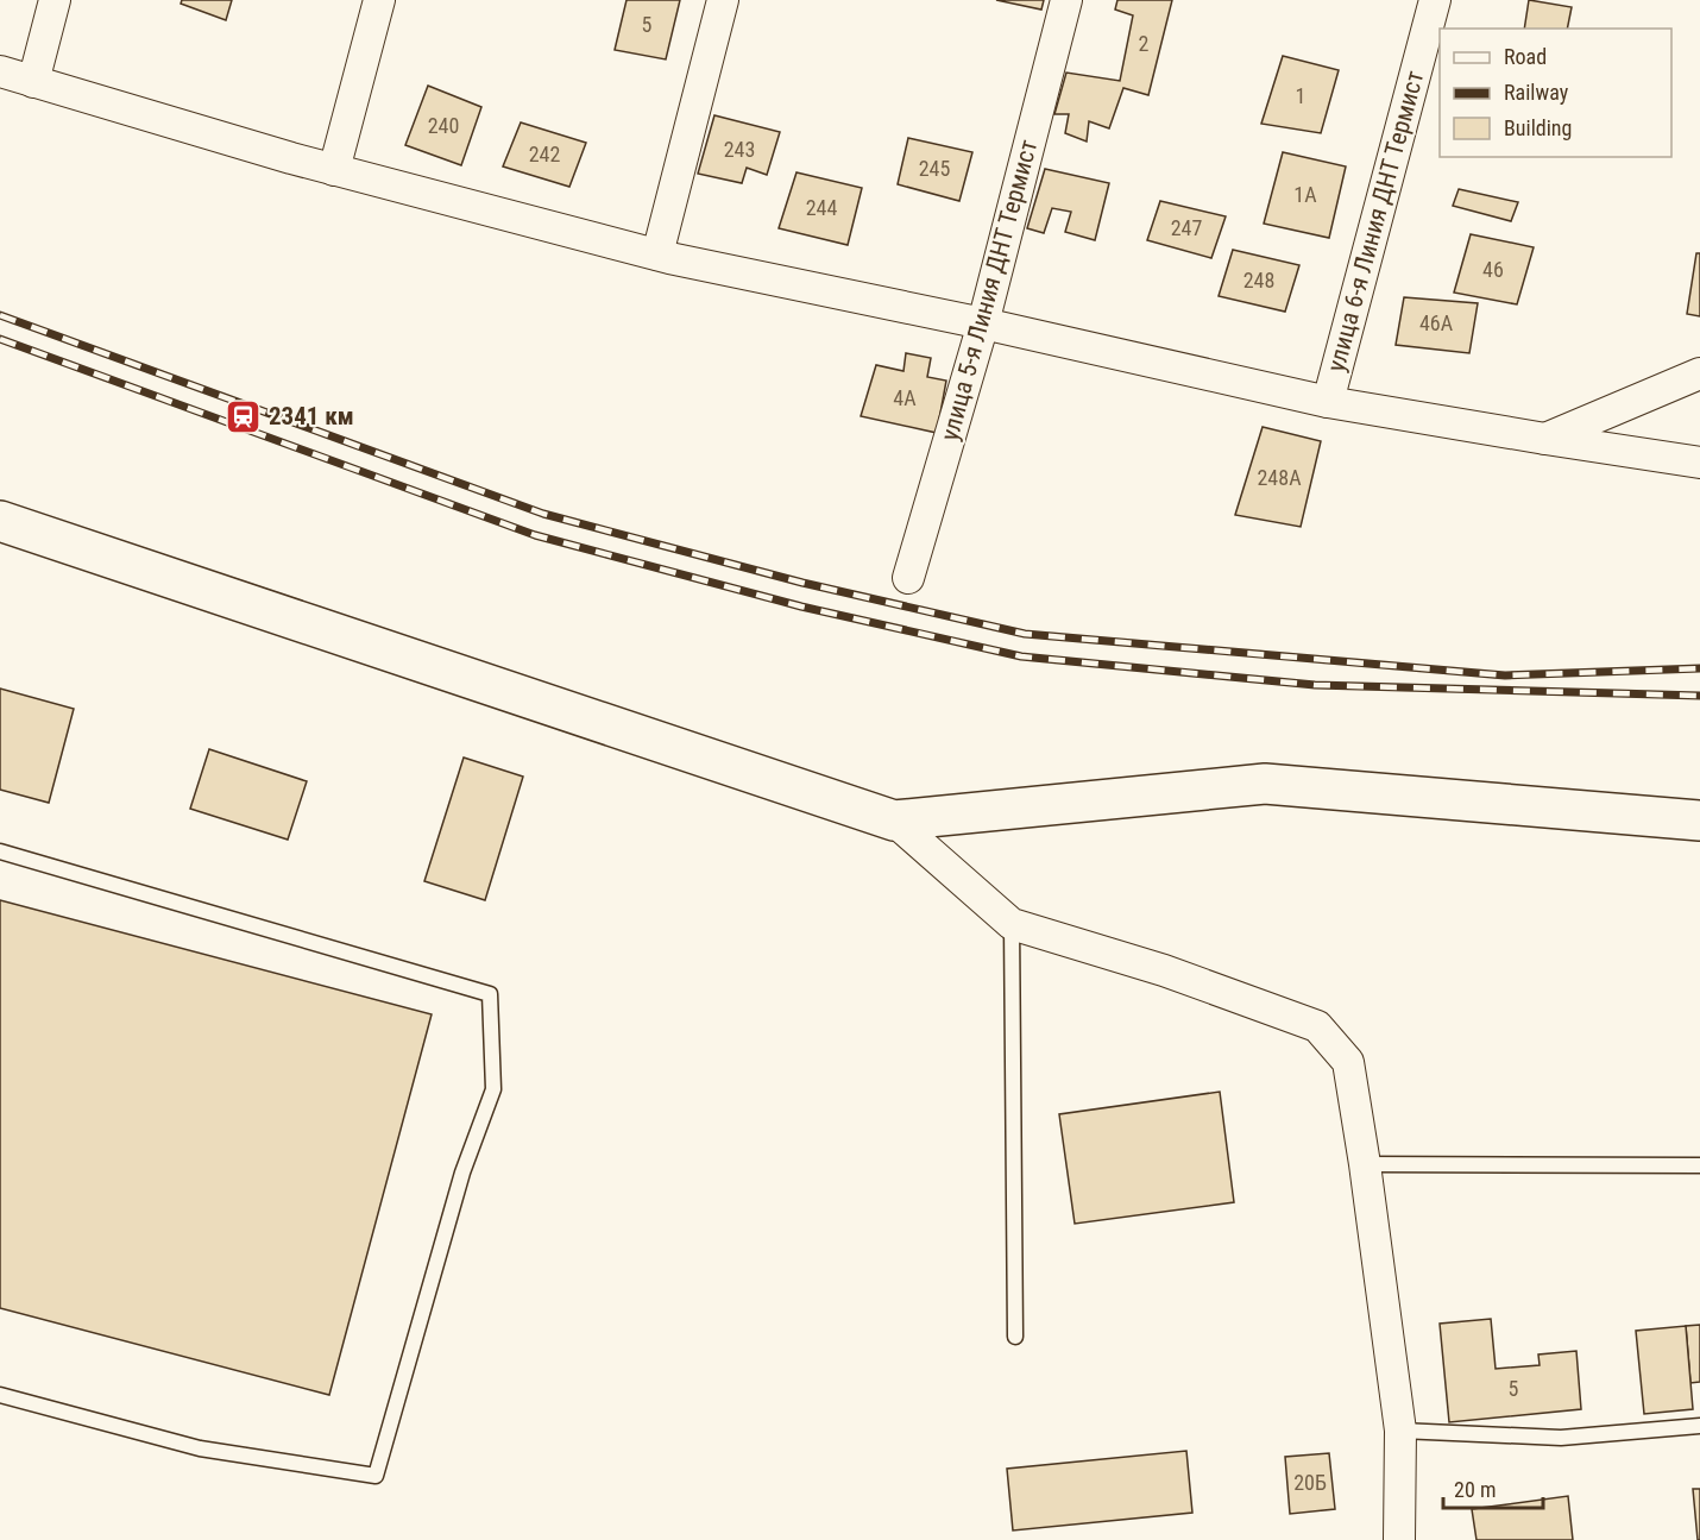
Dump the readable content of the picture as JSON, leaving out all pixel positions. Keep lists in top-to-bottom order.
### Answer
{
  "streets": {
    "street": ["улица 6-я Линия ДНТ Термист", "улица 5-я Линия ДНТ Термист"]
  },
  "places": {
    "station": ["2341 км"]
  },
  "house_numbers": [
    "5",
    "2",
    "1",
    "240",
    "243",
    "242",
    "245",
    "1А",
    "244",
    "247",
    "46",
    "248",
    "46А",
    "4А",
    "248А",
    "5",
    "20Б"
  ],
  "legend": ["Road", "Railway", "Building"],
  "scale_bar": "20 m"
}
